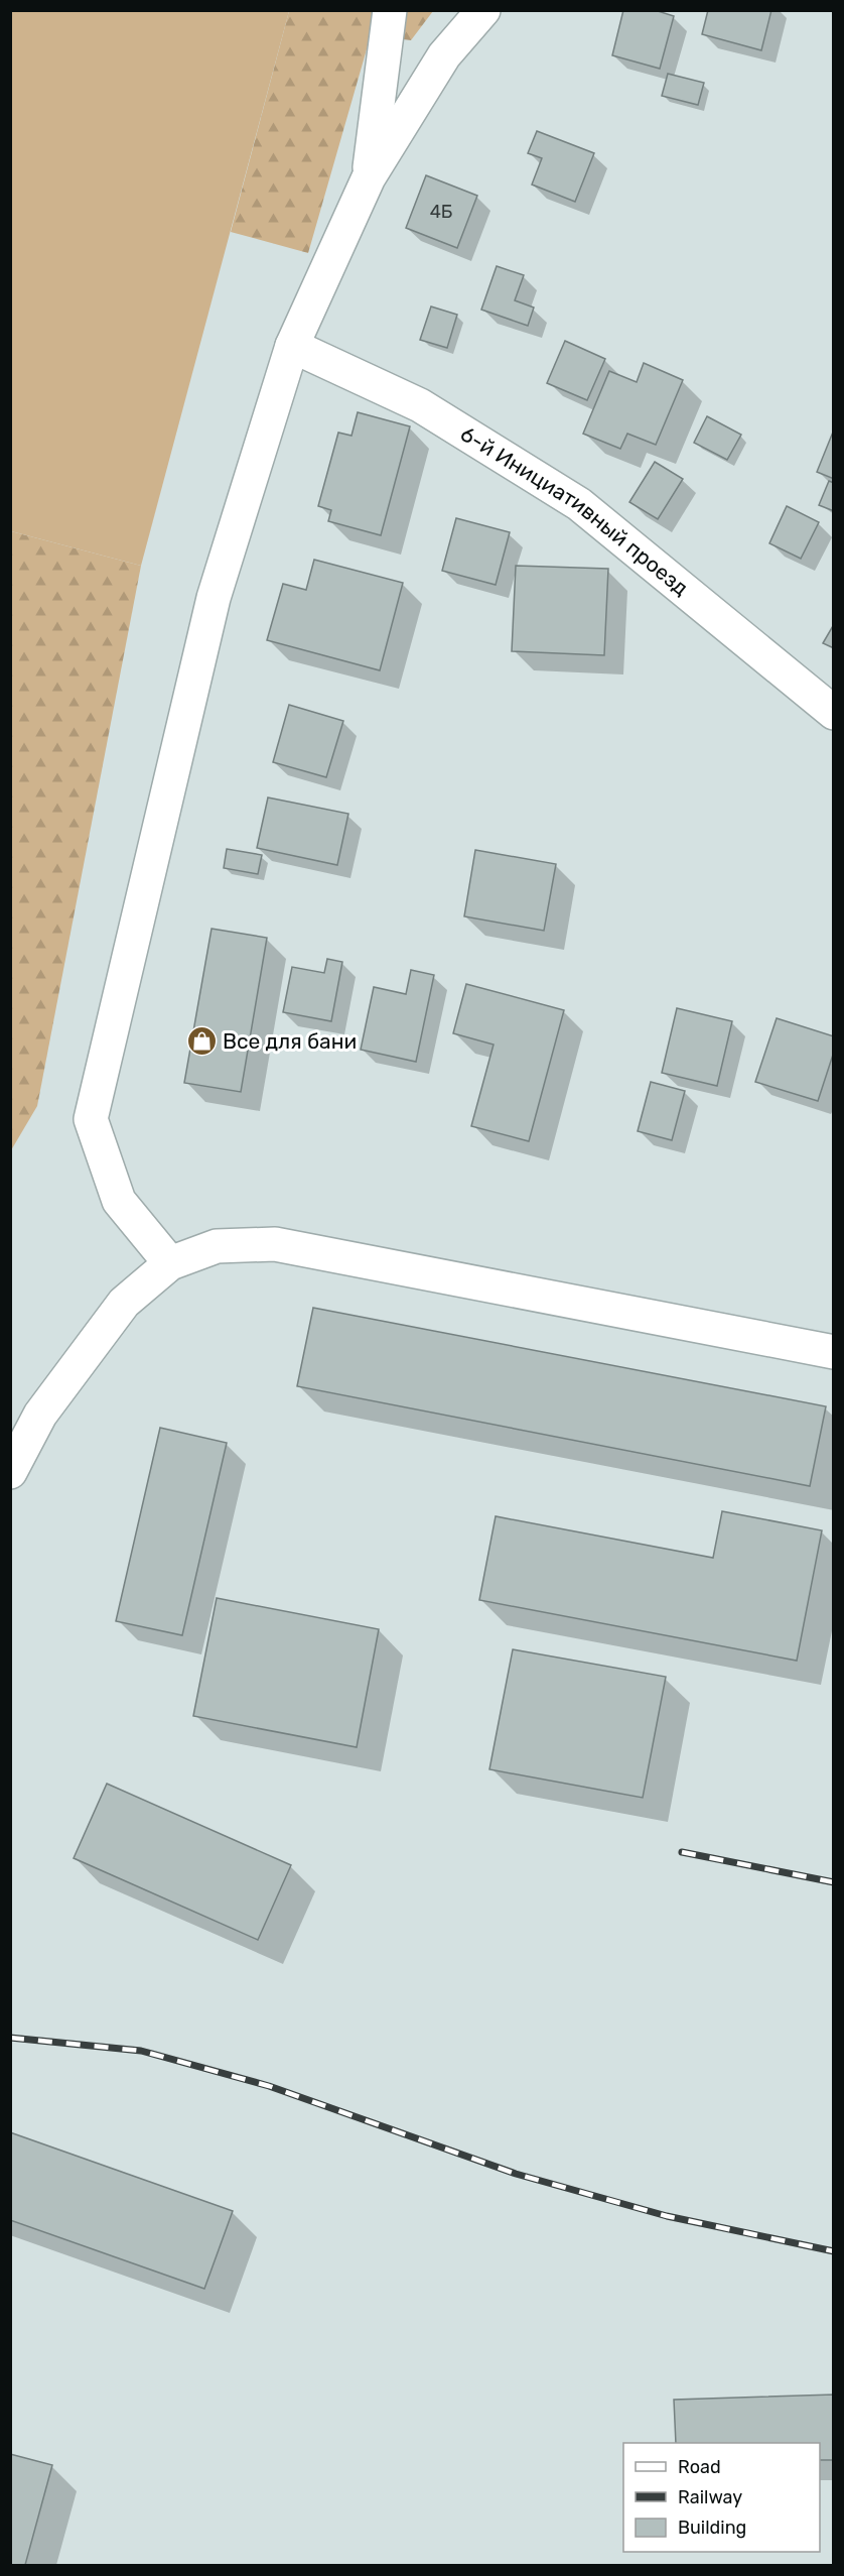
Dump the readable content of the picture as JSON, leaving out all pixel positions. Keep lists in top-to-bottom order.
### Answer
{
  "streets": {
    "street": ["6-й Инициативный проезд"]
  },
  "places": {
    "shop": ["Все для бани"]
  },
  "house_numbers": ["4Б"],
  "legend": ["Road", "Railway", "Building"]
}
